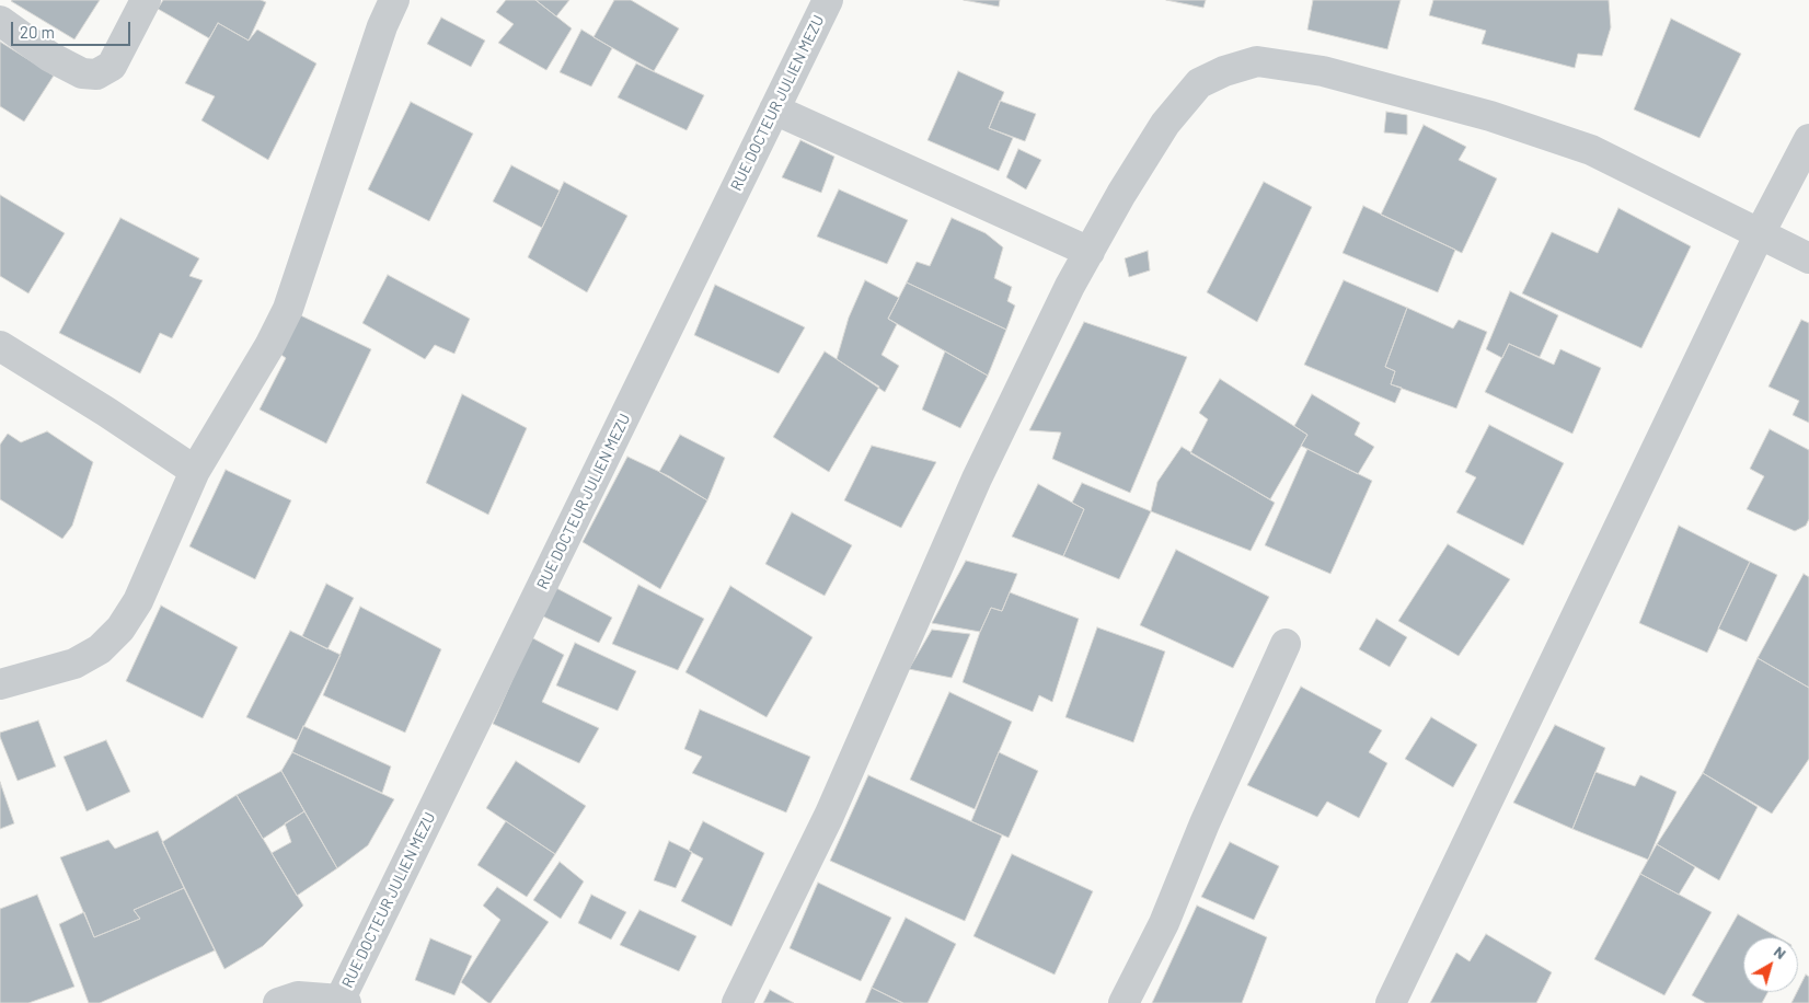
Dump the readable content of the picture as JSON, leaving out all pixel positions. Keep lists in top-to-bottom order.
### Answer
{
  "streets": {
    "street": ["RUE DOCTEUR JULIEN MEZU"]
  },
  "scale_bar": "20 m",
  "north": "top right"
}
